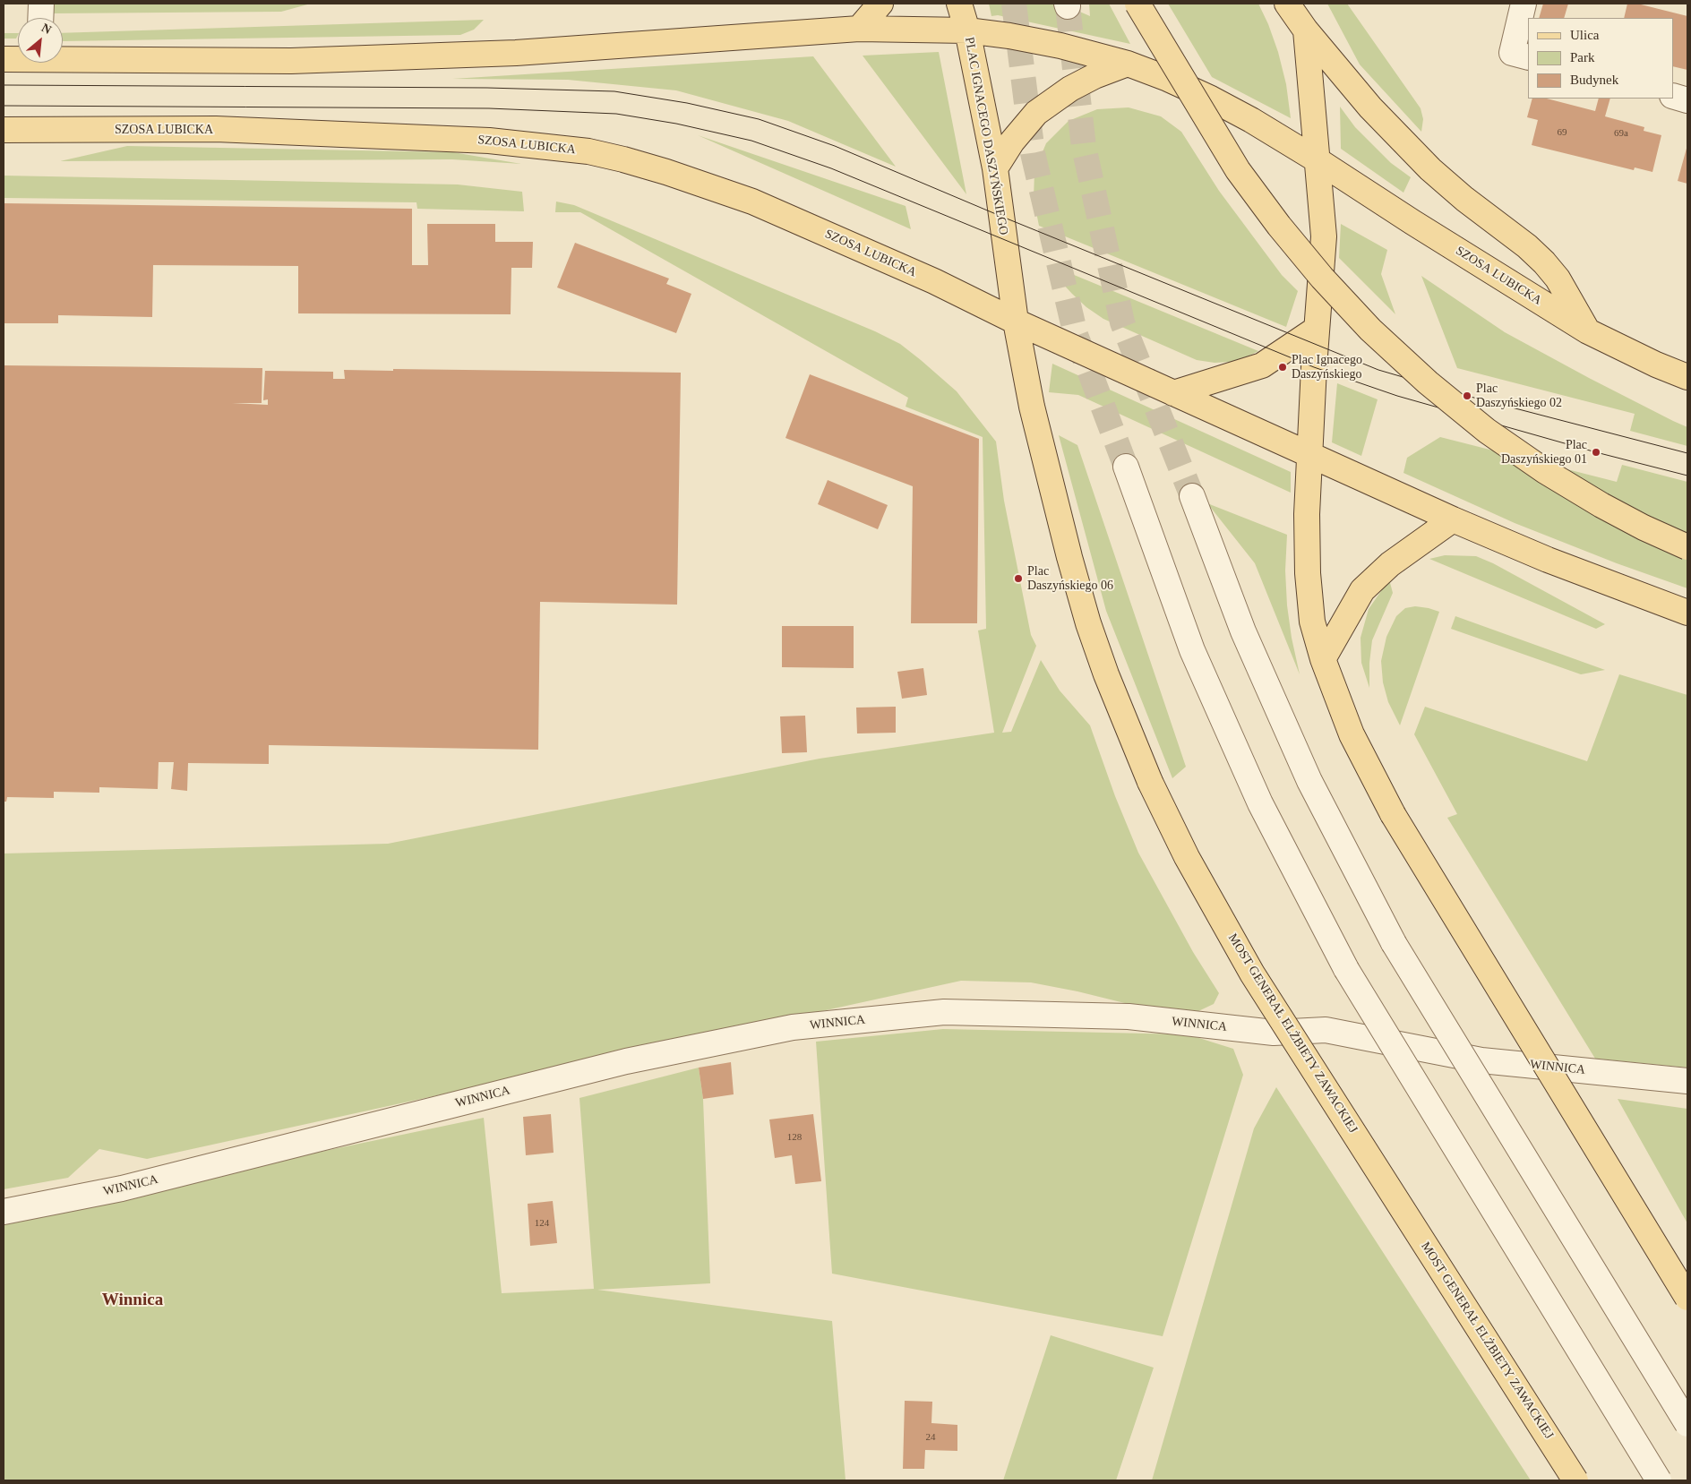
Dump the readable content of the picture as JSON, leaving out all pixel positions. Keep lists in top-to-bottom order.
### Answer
{
  "streets": {
    "main road": ["SZOSA LUBICKA", "PLAC IGNACEGO DASZYŃSKIEGO", "MOST GENERAŁ ELŻBIETY ZAWACKIEJ"],
    "street": ["WINNICA"]
  },
  "crossings": [
    ["SZOSA LUBICKA", "PLAC IGNACEGO DASZYŃSKIEGO"],
    ["PLAC IGNACEGO DASZYŃSKIEGO", "MOST GENERAŁ ELŻBIETY ZAWACKIEJ"]
  ],
  "districts": ["Winnica"],
  "places": [
    "Plac Ignacego Daszyńskiego",
    "Plac Daszyńskiego 02",
    "Plac Daszyńskiego 01",
    "Plac Daszyńskiego 06"
  ],
  "house_numbers": [
    "69",
    "69a",
    "128",
    "124",
    "24"
  ],
  "legend": ["Ulica", "Park", "Budynek"],
  "north": "top right"
}
